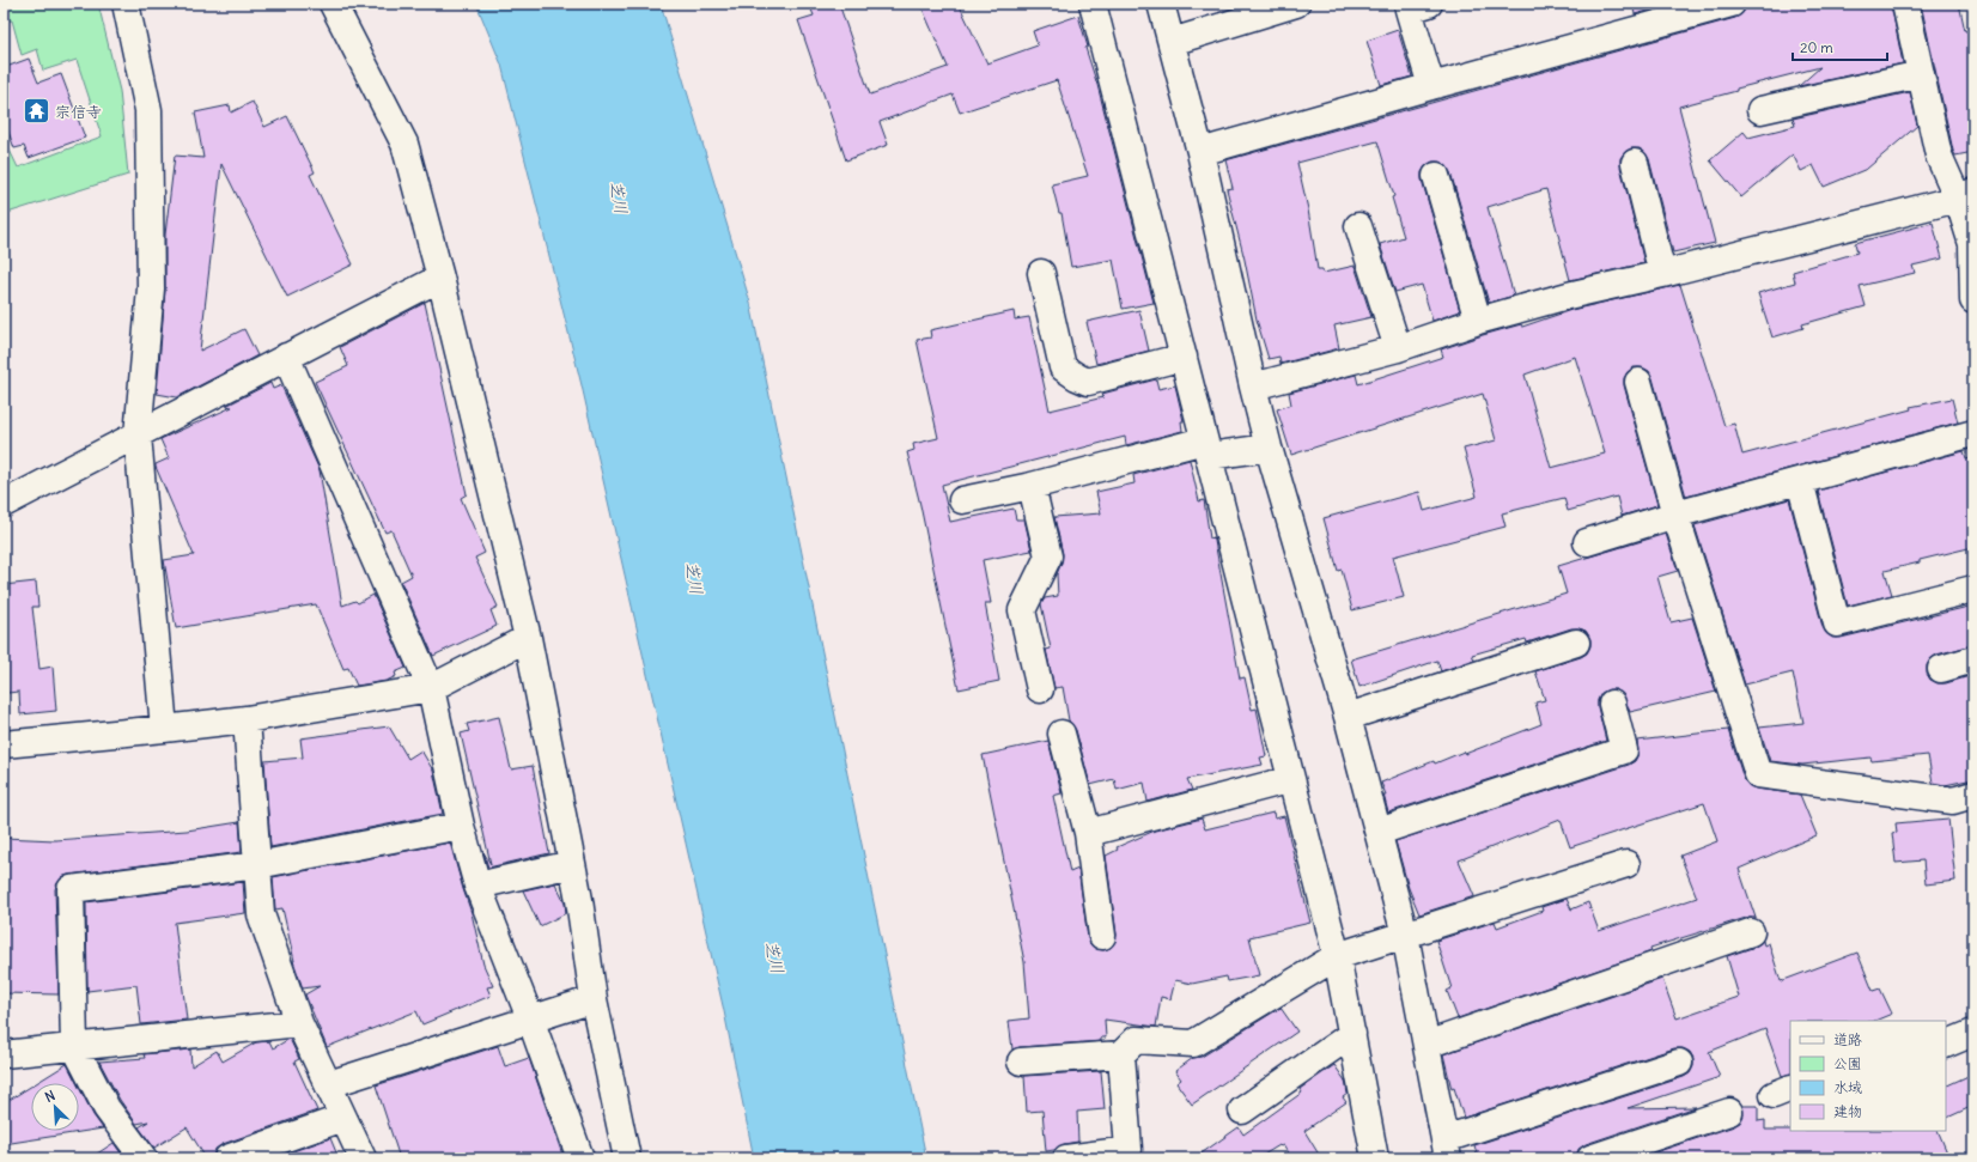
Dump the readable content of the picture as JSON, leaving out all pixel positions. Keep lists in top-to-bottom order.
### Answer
{
  "water": ["芝川"],
  "places": {
    "temple": ["宗信寺"]
  },
  "legend": [
    "道路",
    "公園",
    "水域",
    "建物"
  ],
  "scale_bar": "20 m",
  "north": "top left"
}
